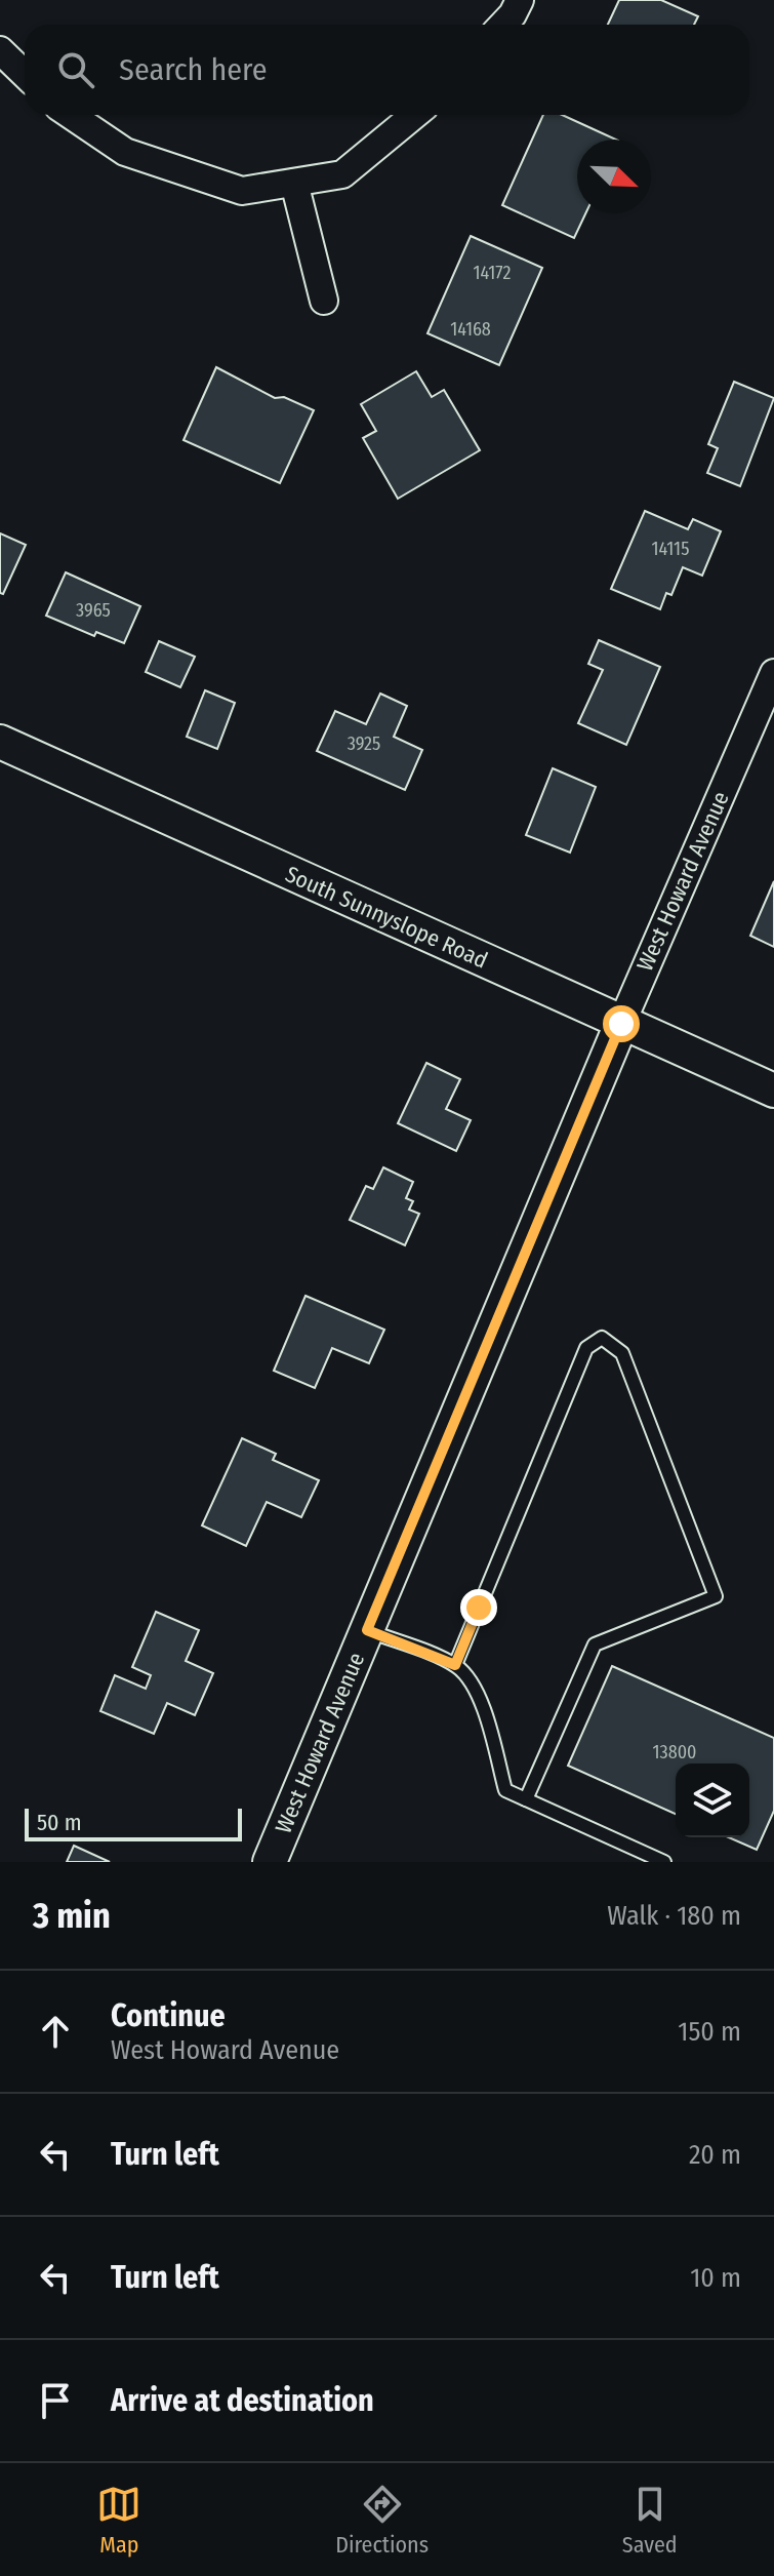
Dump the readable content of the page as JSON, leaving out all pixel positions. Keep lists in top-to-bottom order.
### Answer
{
  "streets": {
    "street": ["West Howard Avenue", "South Sunnyslope Road"]
  },
  "crossings": [
    ["West Howard Avenue", "South Sunnyslope Road"]
  ],
  "house_numbers": [
    "14172",
    "14168",
    "14115",
    "3965",
    "3925",
    "13800"
  ],
  "scale_bar": "50 m",
  "north": "bottom right",
  "page": {
    "search": "Search here",
    "scale": "50 m",
    "heading": ["3 min", "Walk · 180 m"],
    "list": [
      ["Continue", "West Howard Avenue", "150 m"],
      ["Turn left", "20 m"],
      ["Turn left", "10 m"],
      "Arrive at destination"
    ],
    "nav": ["Map", "Directions", "Saved"]
  }
}
